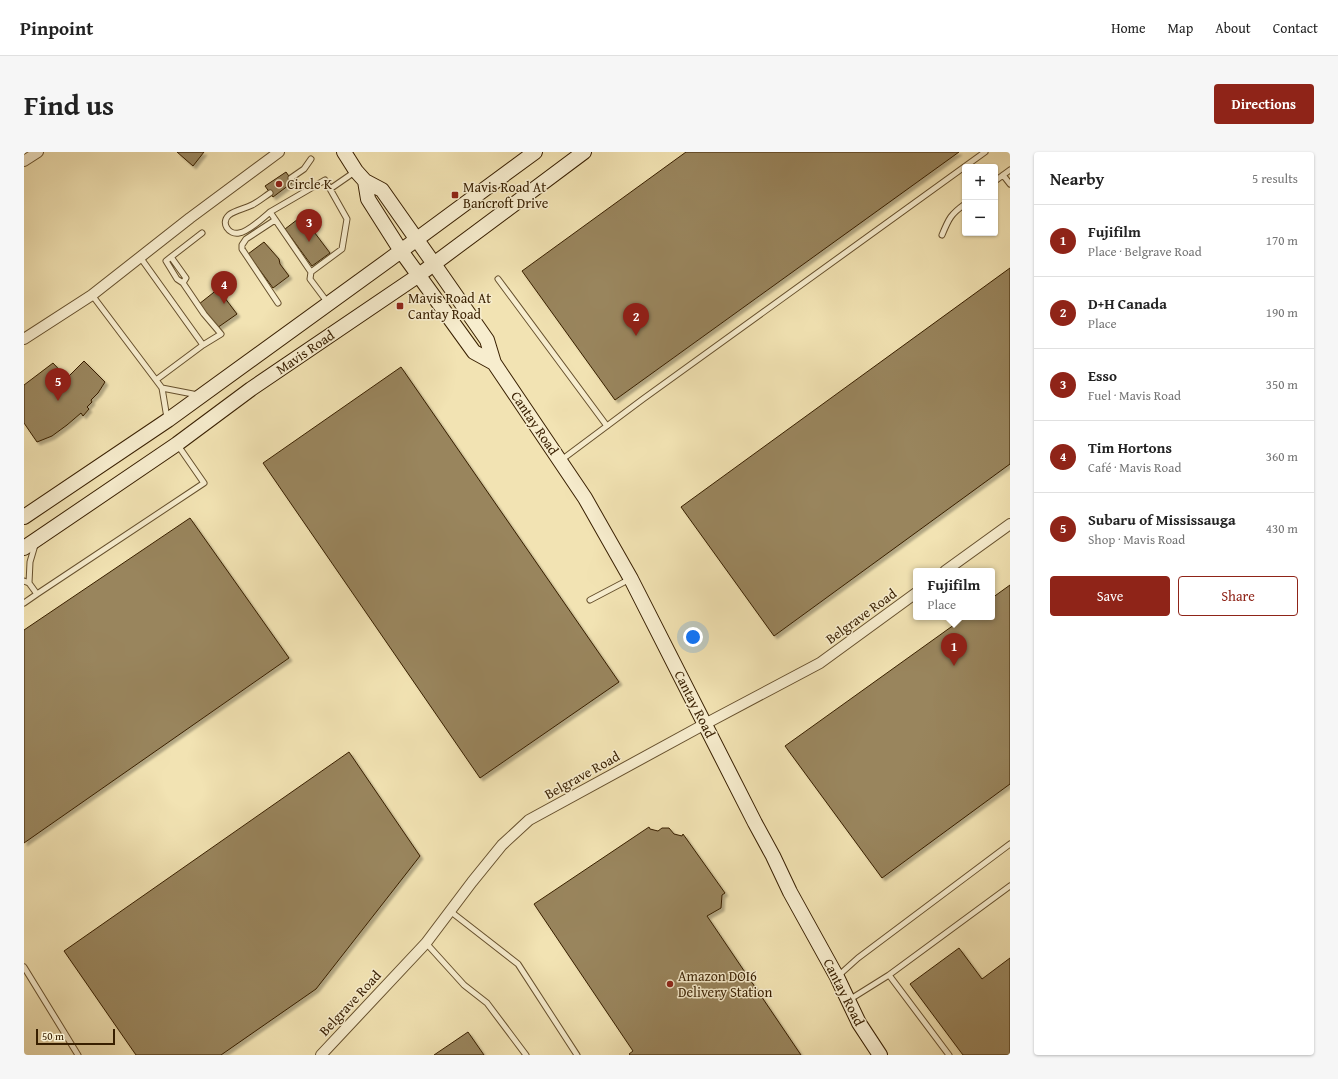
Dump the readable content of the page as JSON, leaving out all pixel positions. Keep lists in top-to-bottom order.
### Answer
{
  "streets": {
    "main road": ["Mavis Road", "Cantay Road"],
    "street": ["Belgrave Road"]
  },
  "crossings": [
    ["Mavis Road", "Cantay Road"],
    ["Cantay Road", "Belgrave Road"]
  ],
  "places": {
    "other": ["Circle K", "Amazon DOI6 Delivery Station"],
    "transit": ["Mavis Road At Bancroft Drive", "Mavis Road At Cantay Road"]
  },
  "scale_bar": "50 m",
  "page": {
    "header": "Pinpoint",
    "nav": [
      "Home",
      "Map",
      "About",
      "Contact"
    ],
    "title": "Find us",
    "buttons": [
      "Directions",
      ["Save", "Share"]
    ],
    "heading": ["Nearby", "5 results"],
    "map_buttons": ["+", "−"],
    "list": [
      {
        "mark": "1",
        "name": "Fujifilm",
        "note": "Place · Belgrave Road",
        "value": "170 m"
      },
      {
        "mark": "2",
        "name": "D+H Canada",
        "note": "Place",
        "value": "190 m"
      },
      {
        "mark": "3",
        "name": "Esso",
        "note": "Fuel · Mavis Road",
        "value": "350 m"
      },
      {
        "mark": "4",
        "name": "Tim Hortons",
        "note": "Café · Mavis Road",
        "value": "360 m"
      },
      {
        "mark": "5",
        "name": "Subaru of Mississauga",
        "note": "Shop · Mavis Road",
        "value": "430 m"
      }
    ],
    "pins": [
      "3",
      "4",
      "2",
      "5",
      "1"
    ],
    "popup": ["Fujifilm", "Place"],
    "scale": "50 m"
  }
}
